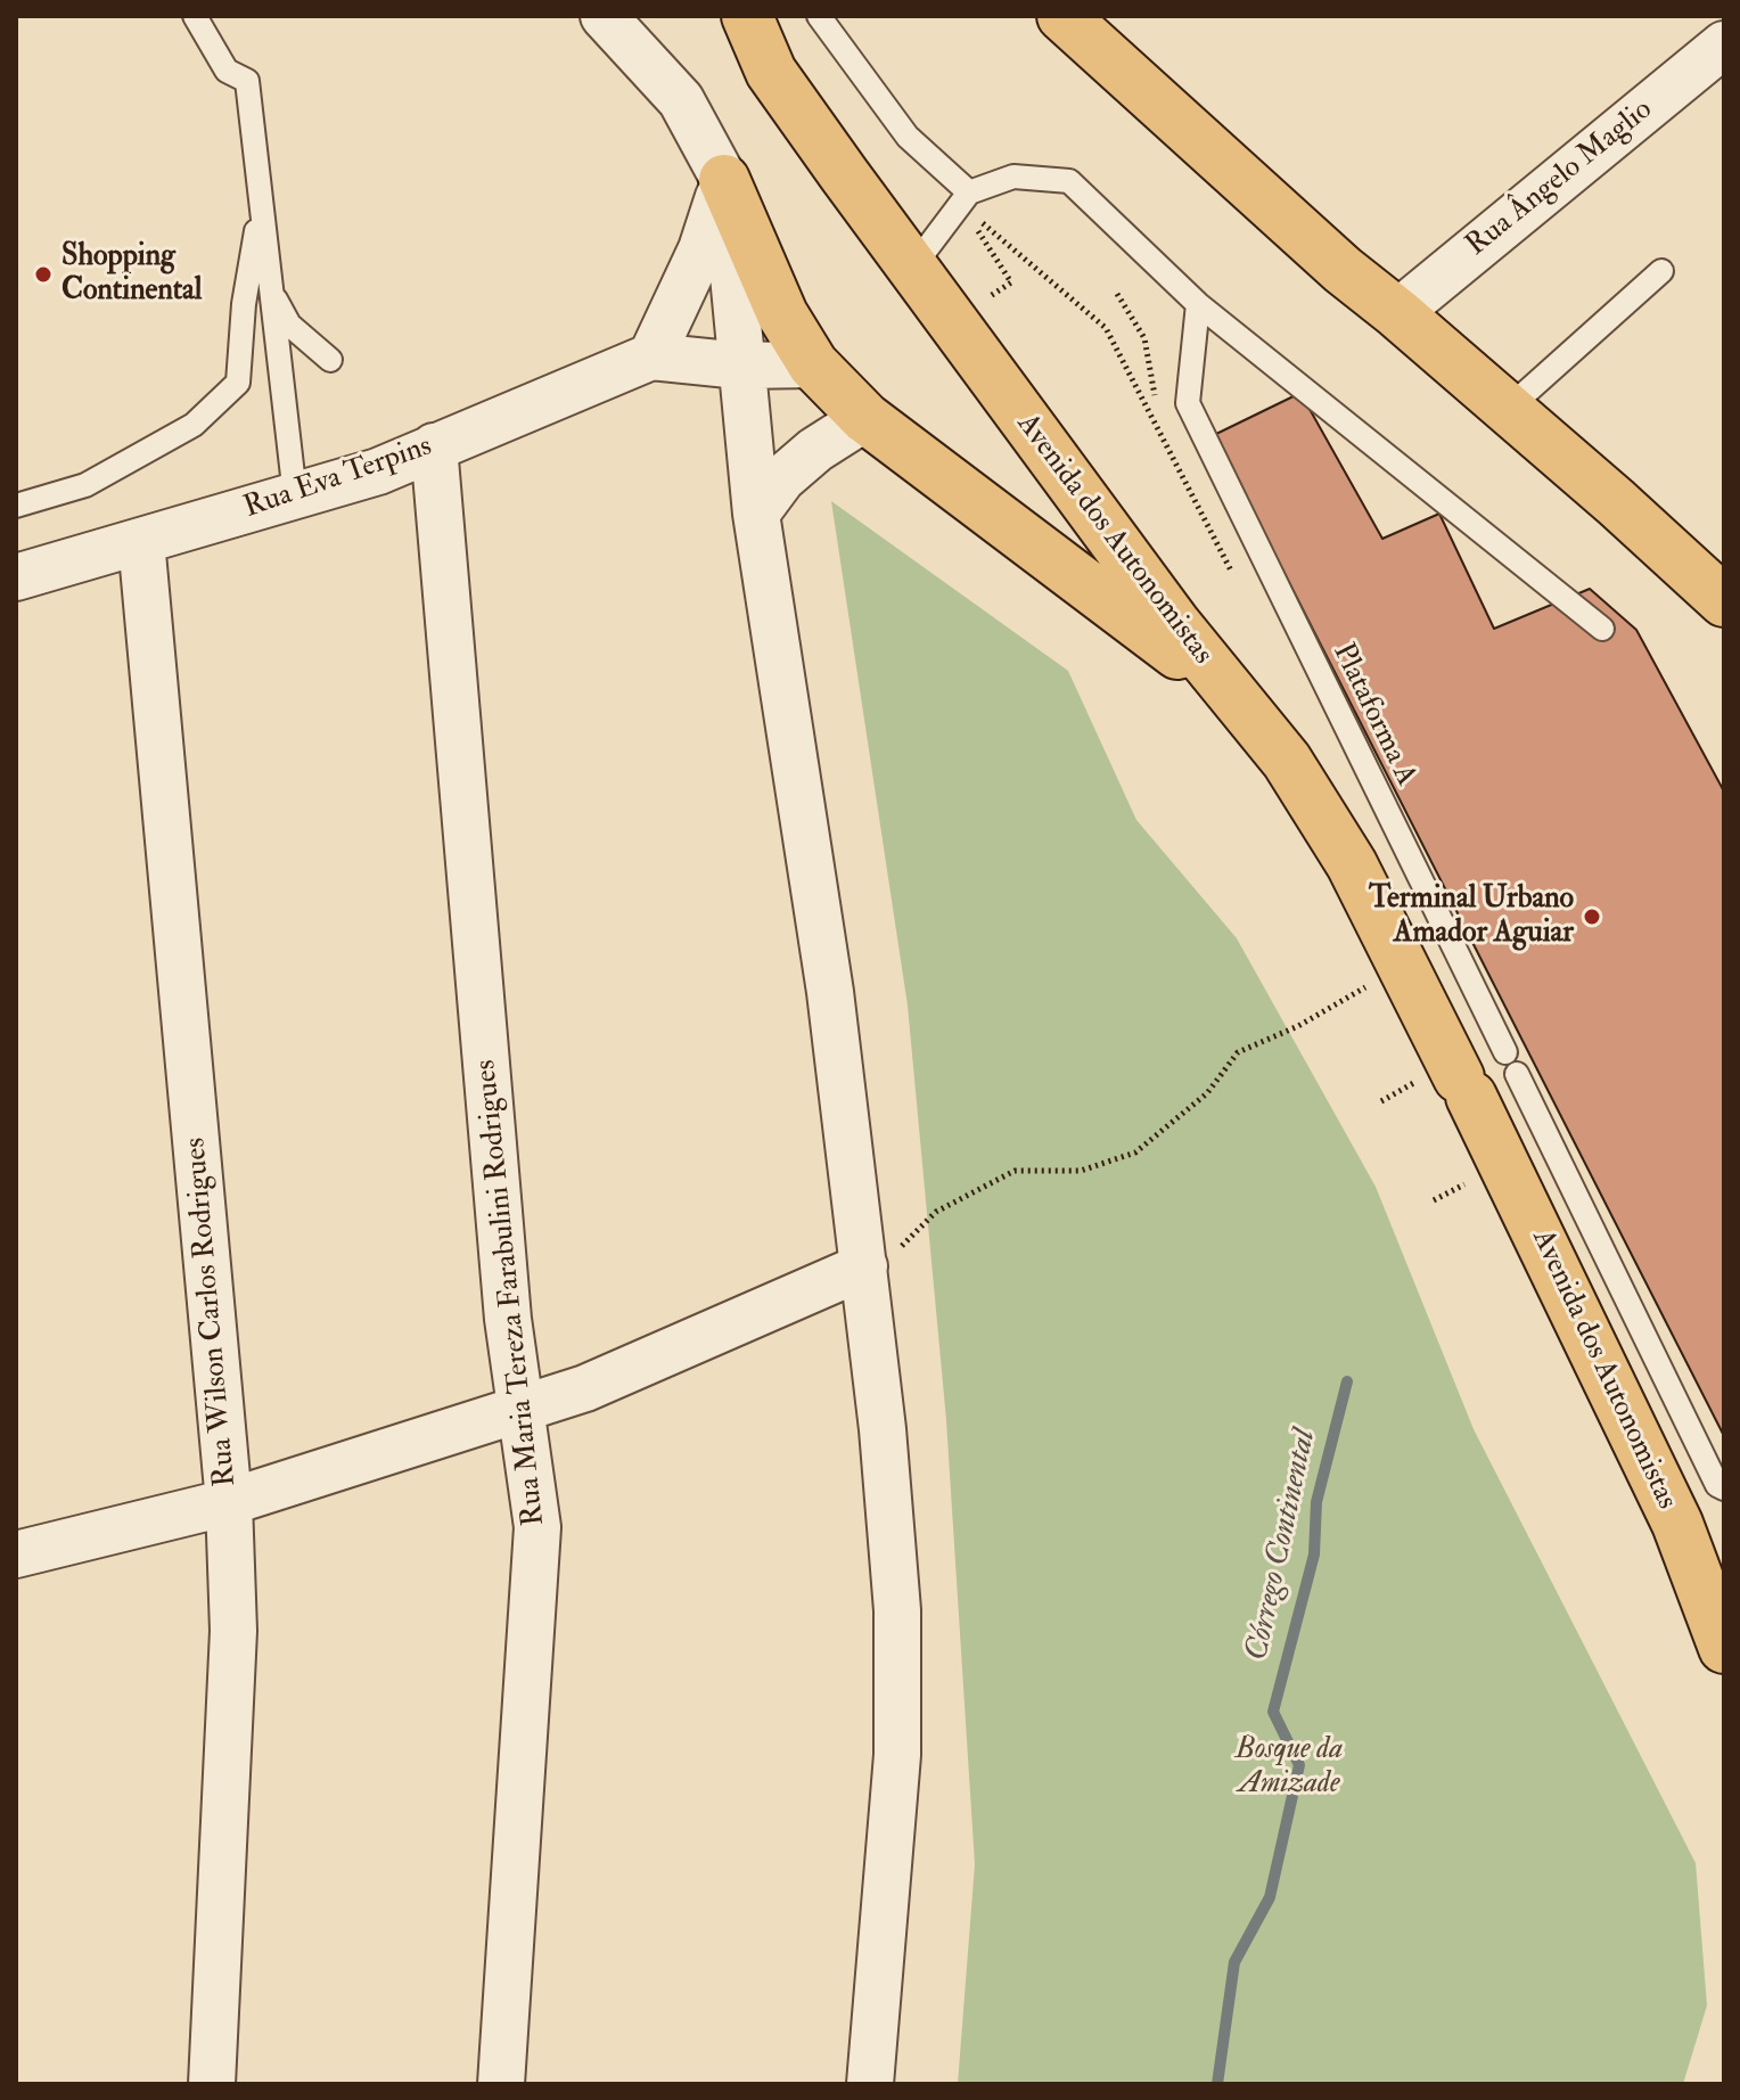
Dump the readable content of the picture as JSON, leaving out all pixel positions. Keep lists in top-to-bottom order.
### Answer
{
  "streets": {
    "main road": ["Avenida dos Autonomistas"],
    "street": [
      "Rua Ângelo Maglio",
      "Rua Eva Terpins",
      "Rua Maria Tereza Farabulini Rodrigues",
      "Rua Wilson Carlos Rodrigues"
    ],
    "lane": ["Plataforma A"]
  },
  "crossings": [
    ["Rua Eva Terpins", "Rua Maria Tereza Farabulini Rodrigues"],
    ["Rua Eva Terpins", "Rua Wilson Carlos Rodrigues"]
  ],
  "water": ["Córrego Continental"],
  "parks": ["Bosque da Amizade"],
  "places": ["Shopping Continental", "Terminal Urbano Amador Aguiar"]
}
